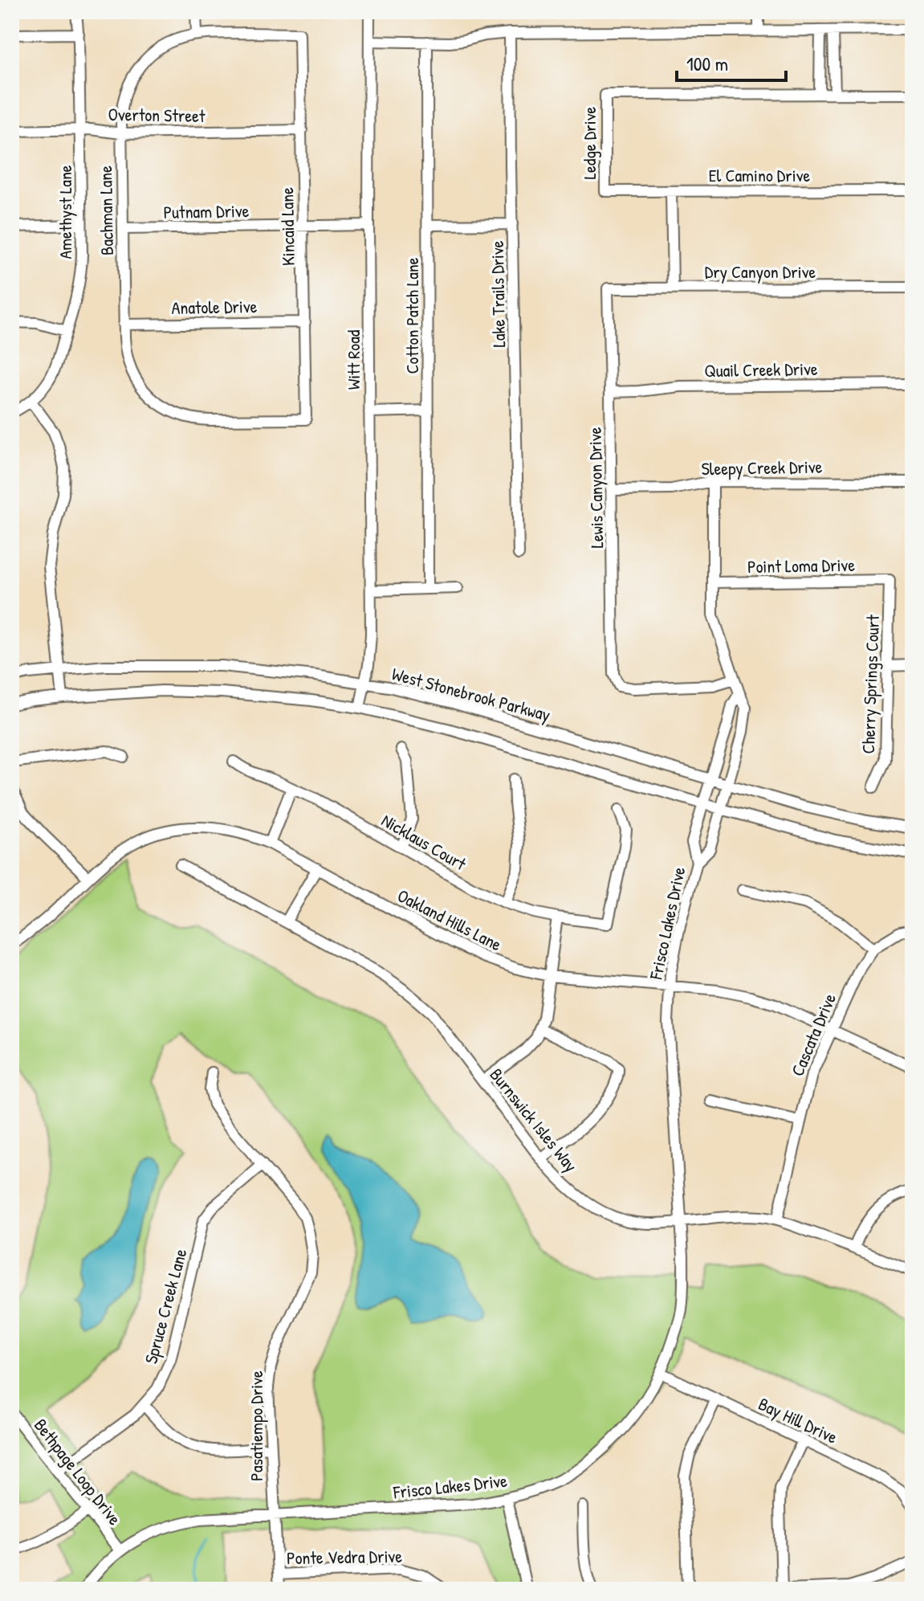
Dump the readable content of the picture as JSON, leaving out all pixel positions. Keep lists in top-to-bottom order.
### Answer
{
  "streets": {
    "street": [
      "Overton Street",
      "Ledge Drive",
      "El Camino Drive",
      "Bachman Lane",
      "Putnam Drive",
      "Amethyst Lane",
      "Kincaid Lane",
      "Dry Canyon Drive",
      "Lake Trails Drive",
      "Anatole Drive",
      "Cotton Patch Lane",
      "Witt Road",
      "Quail Creek Drive",
      "Sleepy Creek Drive",
      "Lewis Canyon Drive",
      "Point Loma Drive",
      "Cherry Springs Court",
      "West Stonebrook Parkway",
      "Nicklaus Court",
      "Oakland Hills Lane",
      "Frisco Lakes Drive",
      "Cascata Drive",
      "Burnswick Isles Way",
      "Spruce Creek Lane",
      "Bay Hill Drive",
      "Pasatiempo Drive",
      "Bethpage Loop Drive",
      "Ponte Vedra Drive"
    ]
  },
  "crossings": [
    ["Overton Street", "Bachman Lane"],
    ["Overton Street", "Amethyst Lane"],
    ["Overton Street", "Kincaid Lane"],
    ["Ledge Drive", "El Camino Drive"],
    ["Bachman Lane", "Putnam Drive"],
    ["Bachman Lane", "Kincaid Lane"],
    ["Bachman Lane", "Anatole Drive"],
    ["Putnam Drive", "Kincaid Lane"],
    ["Putnam Drive", "Witt Road"],
    ["Kincaid Lane", "Anatole Drive"],
    ["Dry Canyon Drive", "Lewis Canyon Drive"],
    ["Witt Road", "West Stonebrook Parkway"],
    ["Quail Creek Drive", "Lewis Canyon Drive"],
    ["Sleepy Creek Drive", "Lewis Canyon Drive"],
    ["Sleepy Creek Drive", "Frisco Lakes Drive"],
    ["Lewis Canyon Drive", "Frisco Lakes Drive"],
    ["Point Loma Drive", "Cherry Springs Court"],
    ["Point Loma Drive", "Frisco Lakes Drive"],
    ["West Stonebrook Parkway", "Frisco Lakes Drive"],
    ["Oakland Hills Lane", "Frisco Lakes Drive"],
    ["Oakland Hills Lane", "Cascata Drive"],
    ["Frisco Lakes Drive", "Burnswick Isles Way"],
    ["Frisco Lakes Drive", "Bay Hill Drive"],
    ["Frisco Lakes Drive", "Pasatiempo Drive"],
    ["Frisco Lakes Drive", "Bethpage Loop Drive"],
    ["Cascata Drive", "Burnswick Isles Way"],
    ["Spruce Creek Lane", "Pasatiempo Drive"],
    ["Spruce Creek Lane", "Bethpage Loop Drive"],
    ["Pasatiempo Drive", "Ponte Vedra Drive"]
  ],
  "scale_bar": "100 m"
}
